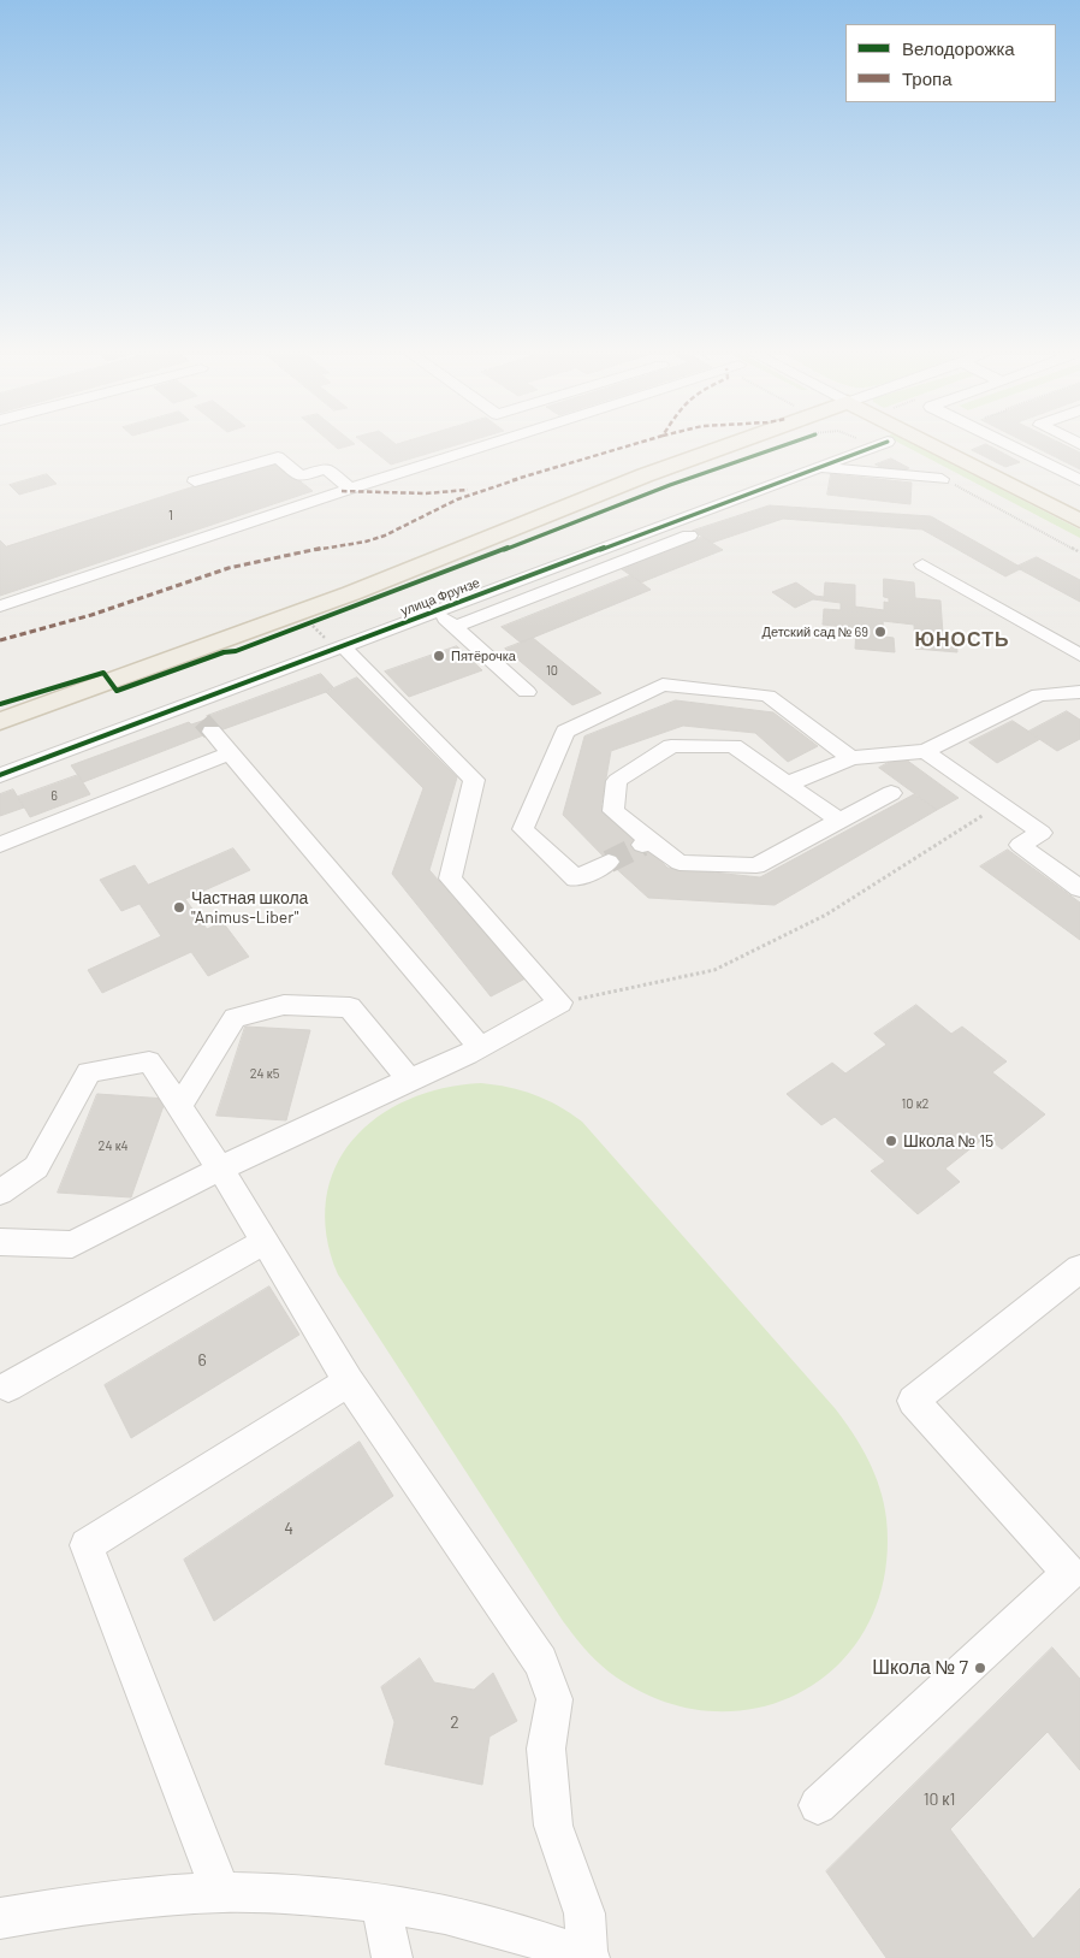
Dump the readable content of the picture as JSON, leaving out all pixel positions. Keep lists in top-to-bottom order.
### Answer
{
  "streets": {
    "street": ["улица Фрунзе"]
  },
  "districts": ["ЮНОСТЬ"],
  "places": [
    "Детский сад № 69",
    "Пятёрочка",
    "Частная школа \"Animus-Liber\"",
    "Школа № 15",
    "Школа № 7"
  ],
  "house_numbers": [
    "1",
    "10",
    "6",
    "24 к5",
    "10 к2",
    "24 к4",
    "6",
    "4",
    "2",
    "10 к1"
  ],
  "legend": ["Велодорожка", "Тропа"]
}
